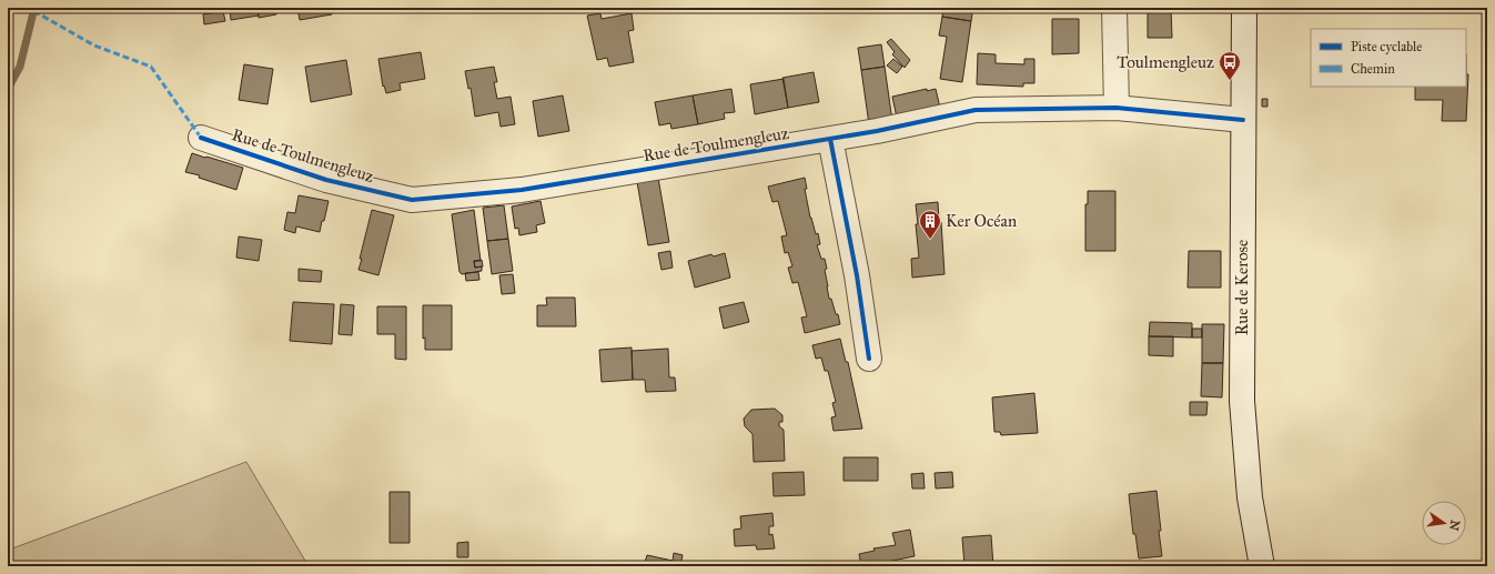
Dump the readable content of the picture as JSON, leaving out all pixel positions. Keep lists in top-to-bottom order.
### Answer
{
  "streets": {
    "street": ["Rue de Toulmengleuz", "Rue de Kerose"]
  },
  "crossings": [
    ["Rue de Toulmengleuz", "Rue de Kerose"]
  ],
  "places": {
    "bus stop": ["Toulmengleuz"],
    "building": ["Ker Océan"]
  },
  "legend": ["Piste cyclable", "Chemin"],
  "north": "right"
}
